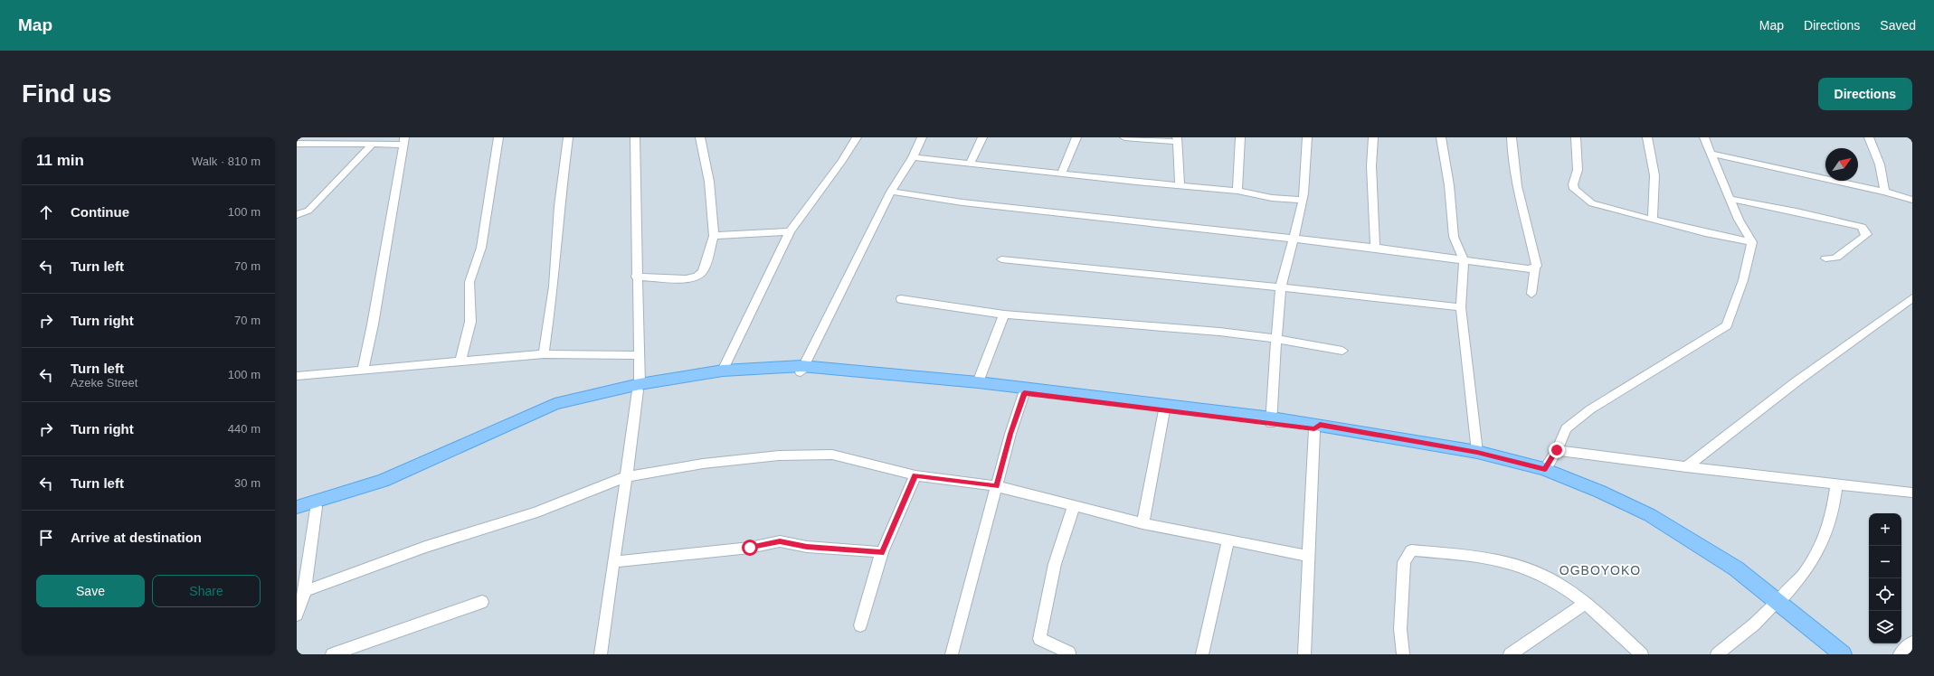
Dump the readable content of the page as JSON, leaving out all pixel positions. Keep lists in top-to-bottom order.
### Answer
{
  "districts": ["OGBOYOKO"],
  "north": "top right",
  "page": {
    "header": "Map",
    "nav": ["Map", "Directions", "Saved"],
    "buttons": [
      "Directions",
      ["Save", "Share"]
    ],
    "title": "Find us",
    "heading": ["11 min", "Walk · 810 m"],
    "list": [
      ["Continue", "100 m"],
      ["Turn left", "70 m"],
      ["Turn right", "70 m"],
      ["Turn left", "Azeke Street", "100 m"],
      ["Turn right", "440 m"],
      ["Turn left", "30 m"],
      "Arrive at destination"
    ],
    "map_buttons": ["+", "−"]
  }
}
